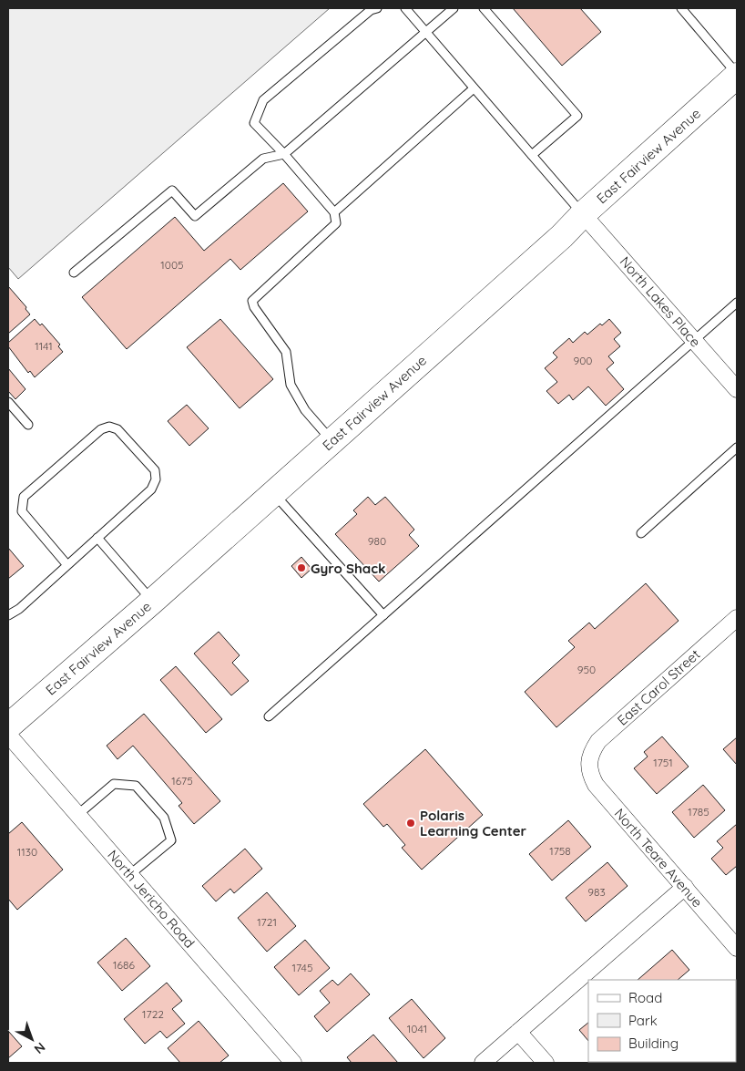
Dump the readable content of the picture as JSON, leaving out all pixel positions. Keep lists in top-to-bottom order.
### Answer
{
  "streets": {
    "main road": ["East Fairview Avenue"],
    "street": [
      "North Lakes Place",
      "East Carol Street",
      "North Teare Avenue",
      "North Jericho Road"
    ]
  },
  "crossings": [
    ["East Fairview Avenue", "North Lakes Place"],
    ["East Fairview Avenue", "North Jericho Road"],
    ["East Carol Street", "North Teare Avenue"]
  ],
  "places": ["Gyro Shack", "Polaris Learning Center"],
  "house_numbers": [
    "1005",
    "1141",
    "900",
    "980",
    "950",
    "1751",
    "1675",
    "1785",
    "1758",
    "1130",
    "983",
    "1721",
    "1686",
    "1745",
    "1722",
    "1041"
  ],
  "legend": ["Road", "Park", "Building"],
  "north": "bottom right"
}
